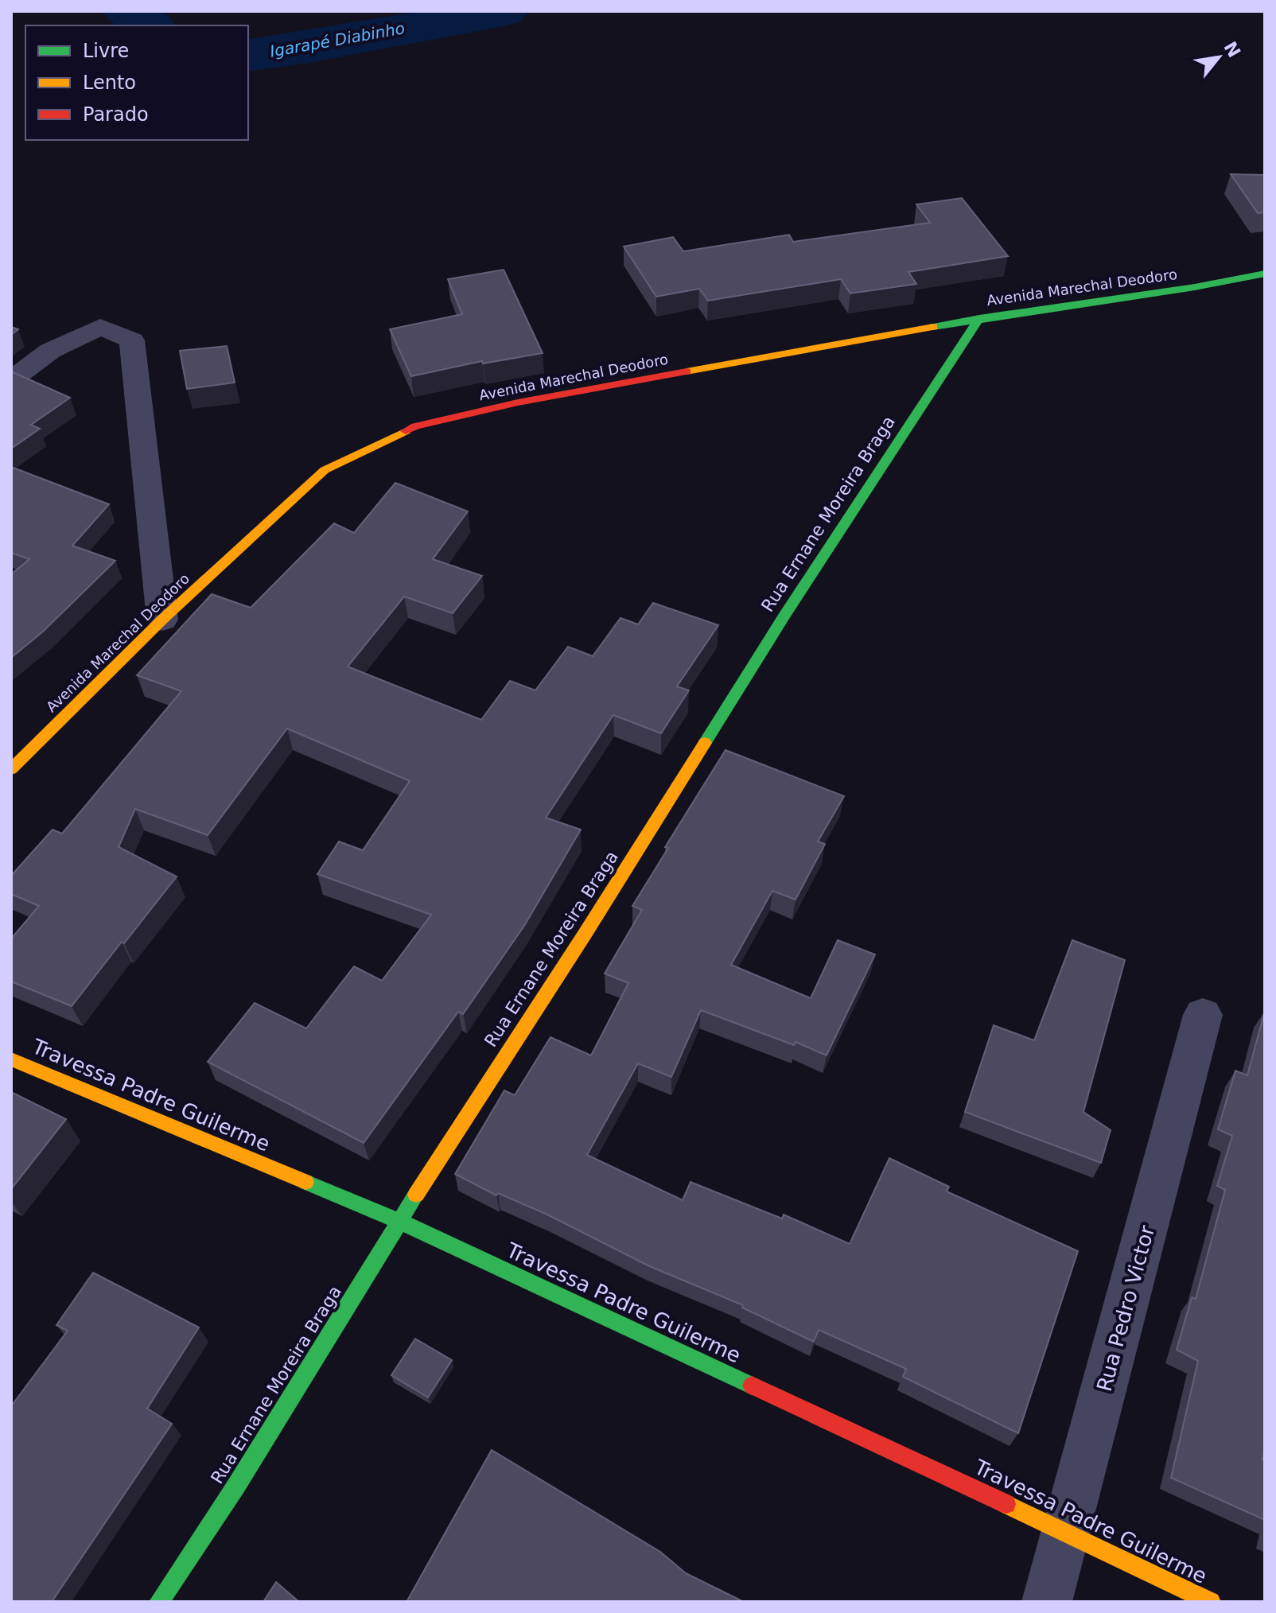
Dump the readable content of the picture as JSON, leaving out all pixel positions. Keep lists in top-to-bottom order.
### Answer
{
  "streets": {
    "street": [
      "Avenida Marechal Deodoro",
      "Rua Ernane Moreira Braga",
      "Travessa Padre Guilerme",
      "Rua Pedro Victor"
    ]
  },
  "crossings": [
    ["Avenida Marechal Deodoro", "Rua Ernane Moreira Braga"],
    ["Rua Ernane Moreira Braga", "Travessa Padre Guilerme"],
    ["Travessa Padre Guilerme", "Rua Pedro Victor"]
  ],
  "water": ["Igarapé Diabinho"],
  "legend": ["Livre", "Lento", "Parado"],
  "north": "top right"
}
